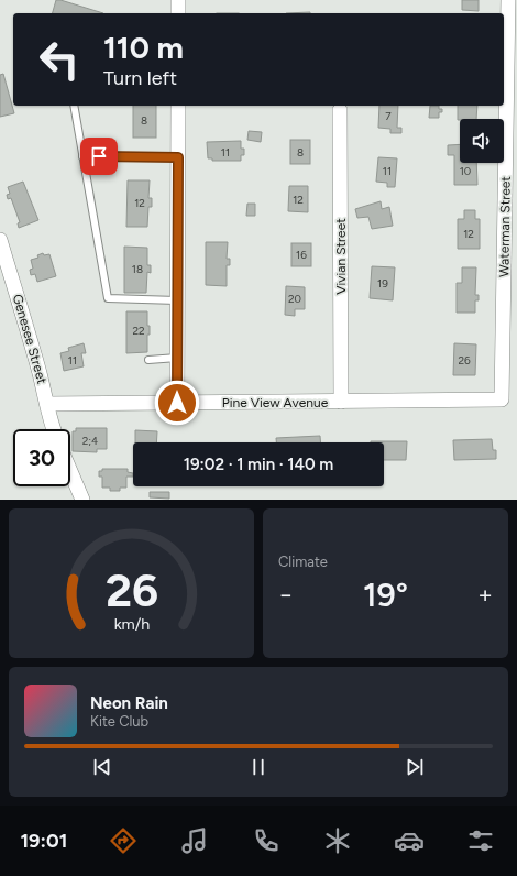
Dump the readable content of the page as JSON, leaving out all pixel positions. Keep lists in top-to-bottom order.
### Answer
{
  "streets": {
    "street": [
      "Waterman Street",
      "Vivian Street",
      "Genesee Street",
      "Pine View Avenue"
    ]
  },
  "crossings": [
    ["Waterman Street", "Pine View Avenue"],
    ["Vivian Street", "Pine View Avenue"],
    ["Genesee Street", "Pine View Avenue"]
  ],
  "house_numbers": [
    "7",
    "8",
    "11",
    "8",
    "11",
    "10",
    "12",
    "12",
    "12",
    "16",
    "18",
    "19",
    "20",
    "22",
    "11",
    "26",
    "2;4"
  ],
  "page": {
    "turn": ["110 m", "Turn left"],
    "limit": "30",
    "trip": "19:02 · 1 min · 140 m",
    "tile": "Climate",
    "heat": ["−", "19°", "+"],
    "song": ["Neon Rain", "Kite Club"],
    "tabs": "19:01",
    "gauge": ["26", "km/h"]
  }
}
